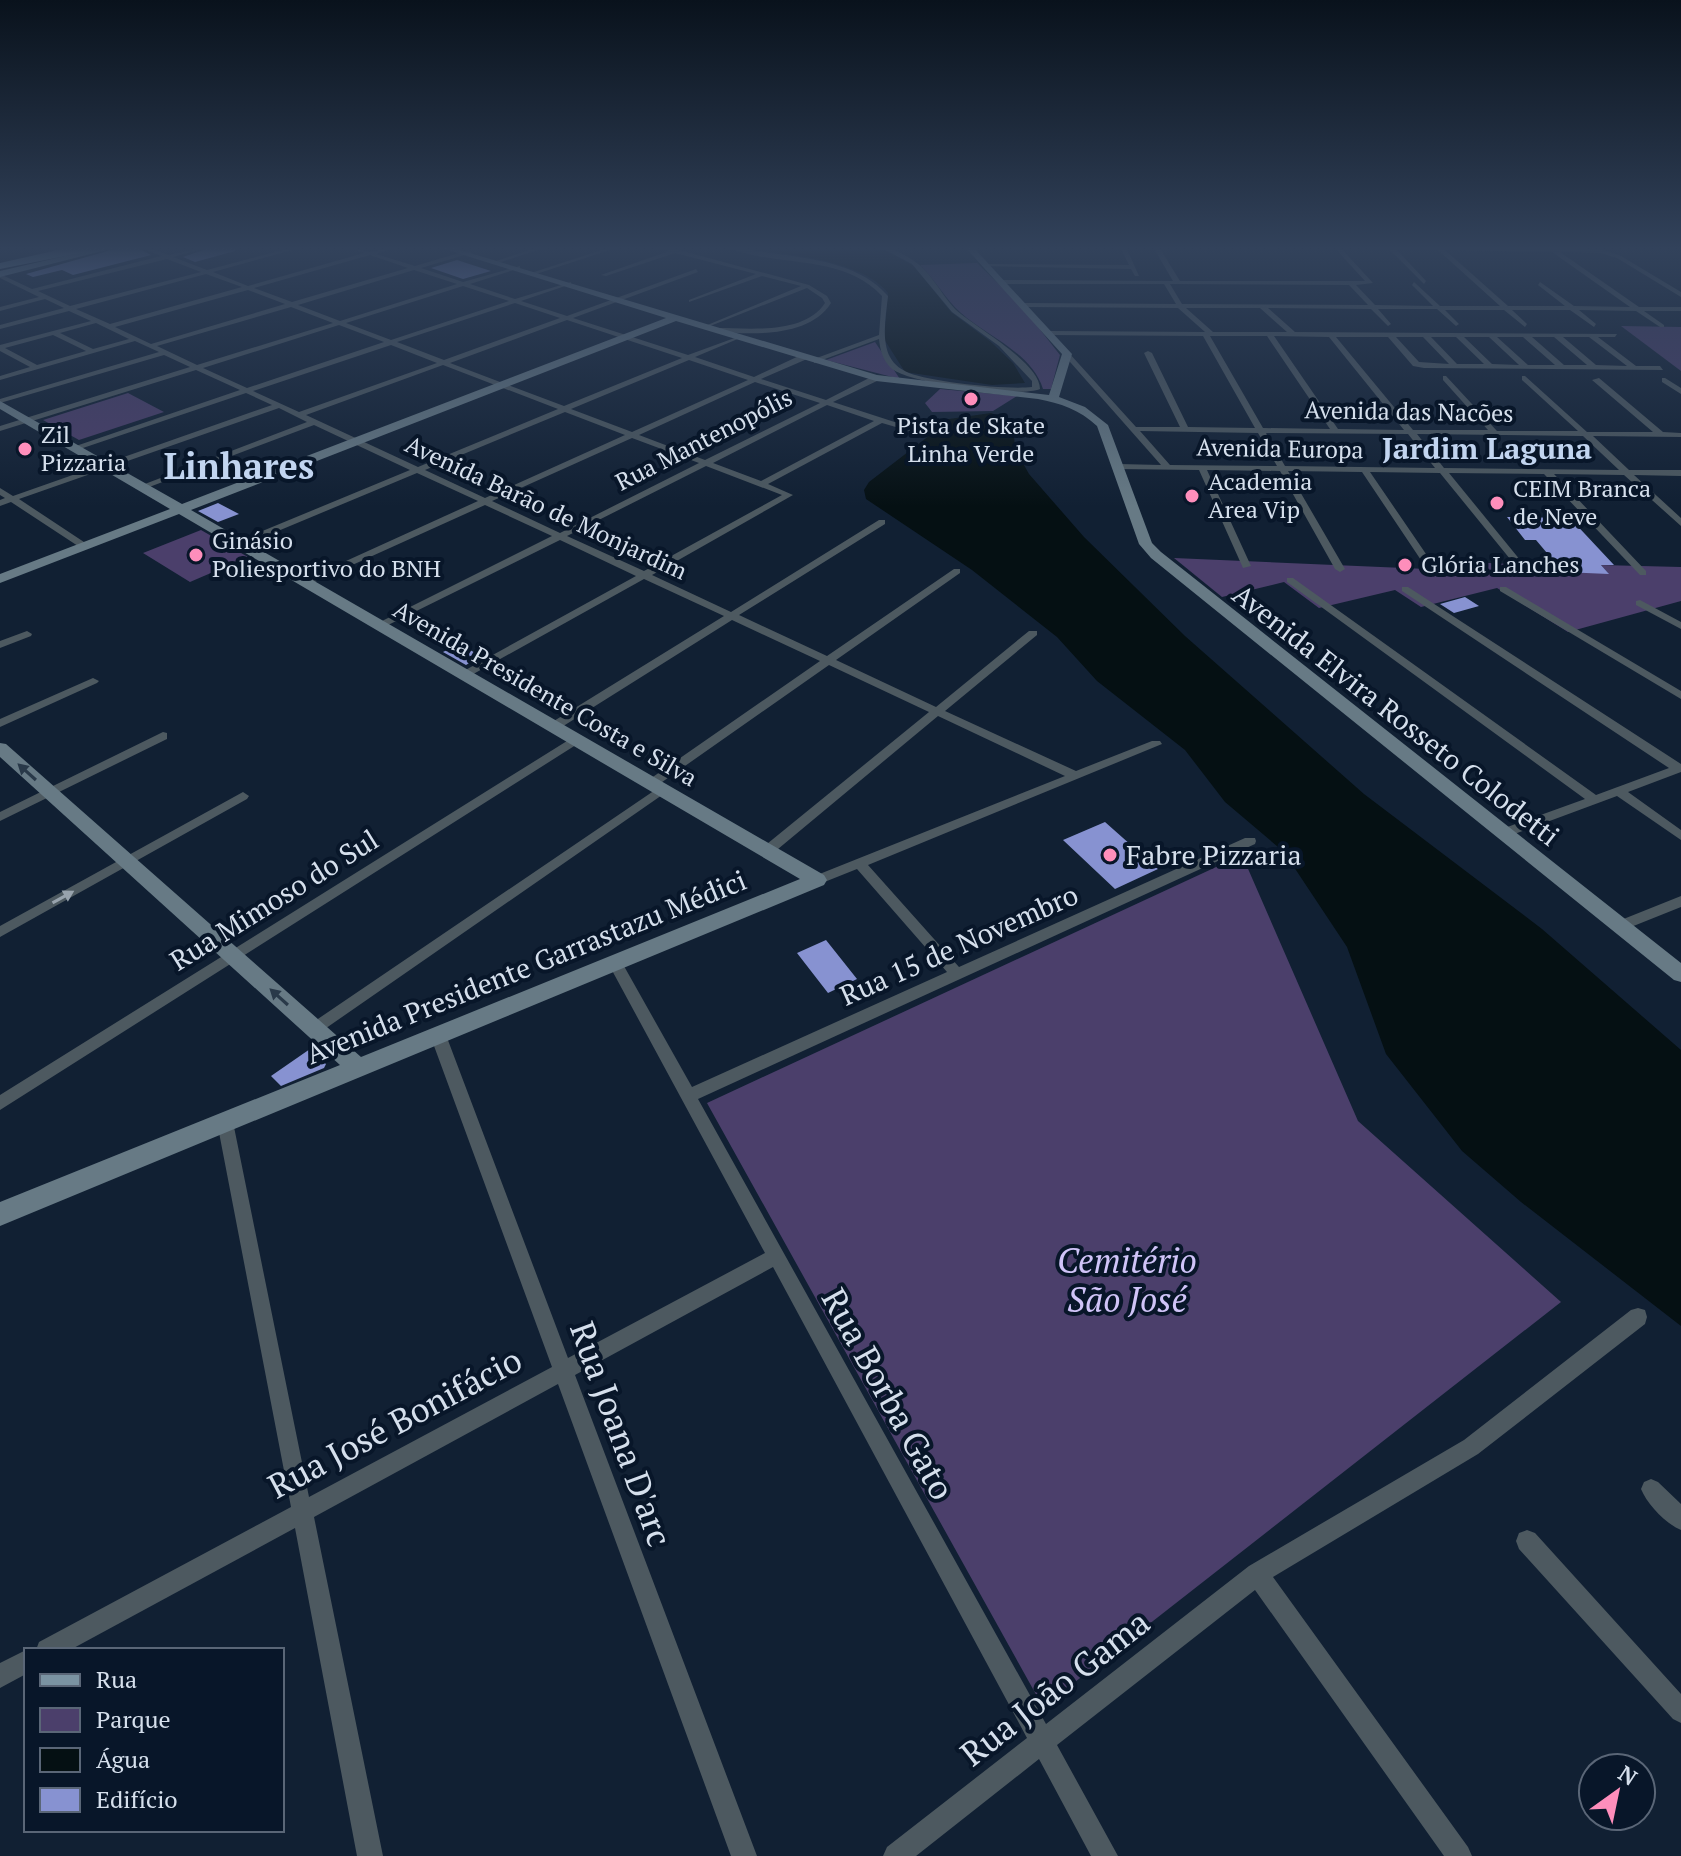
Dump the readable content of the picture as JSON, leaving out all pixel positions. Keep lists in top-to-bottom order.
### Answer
{
  "streets": {
    "main road": ["Avenida Presidente Costa e Silva", "Avenida Elvira Rosseto Colodetti", "Avenida Presidente Garrastazu Médici"],
    "street": [
      "Avenida das Nacões",
      "Rua Mantenopólis",
      "Avenida Europa",
      "Avenida Barão de Monjardim",
      "Rua Mimoso do Sul",
      "Rua 15 de Novembro",
      "Rua Borba Gato",
      "Rua José Bonifácio",
      "Rua Joana D'arc",
      "Rua João Gama"
    ]
  },
  "crossings": [
    ["Rua Mantenopólis", "Avenida Barão de Monjardim"],
    ["Rua Mantenopólis", "Avenida Presidente Costa e Silva"],
    ["Rua Mantenopólis", "Avenida Elvira Rosseto Colodetti"],
    ["Avenida Europa", "Avenida Elvira Rosseto Colodetti"],
    ["Avenida Barão de Monjardim", "Avenida Presidente Garrastazu Médici"],
    ["Avenida Presidente Costa e Silva", "Rua Mimoso do Sul"],
    ["Avenida Presidente Costa e Silva", "Avenida Presidente Garrastazu Médici"],
    ["Rua 15 de Novembro", "Rua Borba Gato"],
    ["Avenida Presidente Garrastazu Médici", "Rua Borba Gato"],
    ["Avenida Presidente Garrastazu Médici", "Rua Joana D'arc"],
    ["Rua Borba Gato", "Rua José Bonifácio"],
    ["Rua Borba Gato", "Rua João Gama"],
    ["Rua José Bonifácio", "Rua Joana D'arc"]
  ],
  "districts": ["Jardim Laguna", "Linhares"],
  "parks": ["Cemitério São José"],
  "places": [
    "Pista de Skate Linha Verde",
    "Zil Pizzaria",
    "Academia Area Vip",
    "CEIM Branca de Neve",
    "Ginásio Poliesportivo do BNH",
    "Glória Lanches",
    "Fabre Pizzaria"
  ],
  "legend": [
    "Rua",
    "Parque",
    "Água",
    "Edifício"
  ],
  "north": "top right"
}
